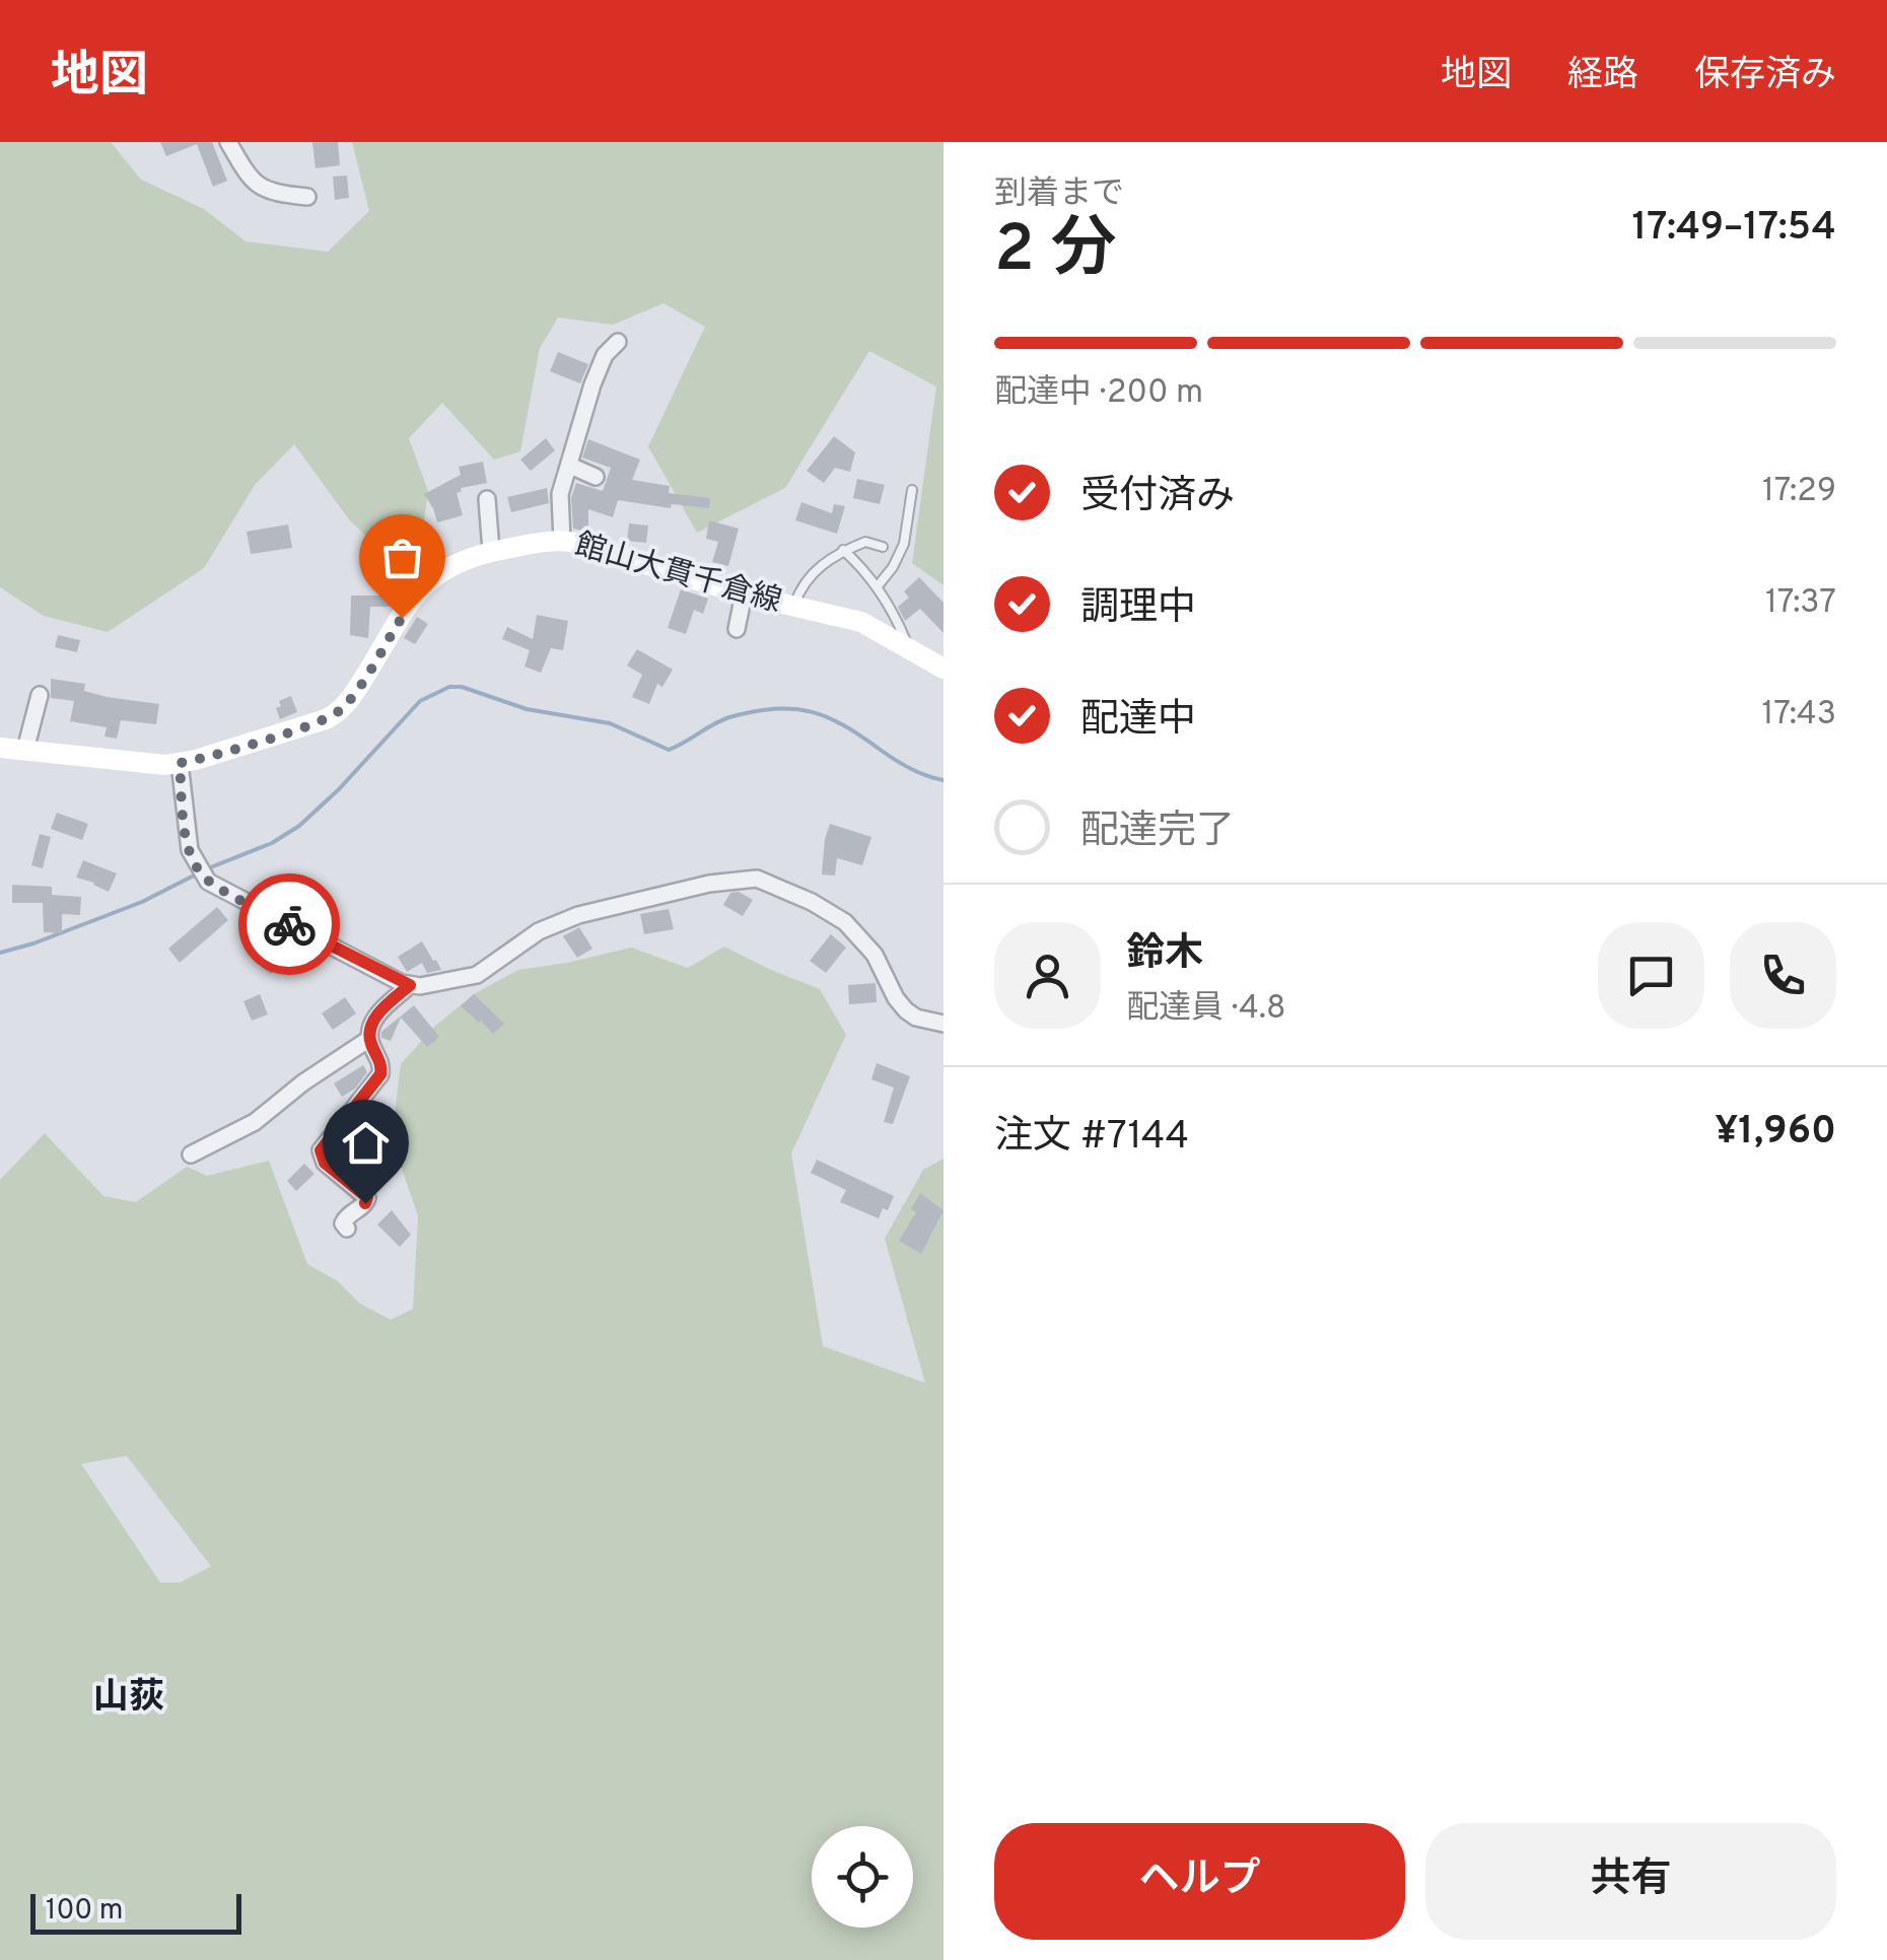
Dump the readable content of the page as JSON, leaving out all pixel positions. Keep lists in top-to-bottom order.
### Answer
{
  "streets": {
    "main road": ["館山大貫千倉線"]
  },
  "districts": ["山荻"],
  "scale_bar": "100 m",
  "page": {
    "header": "地図",
    "nav": ["地図", "経路", "保存済み"],
    "heading": ["2 分", "到着まで", "17:49–17:54"],
    "panel": [
      "鈴木",
      "配達員 · 4.8",
      "注文 #7144",
      "¥1,960"
    ],
    "bar": "配達中 · 200 m",
    "list": [
      ["受付済み", "17:29"],
      ["調理中", "17:37"],
      ["配達中", "17:43"],
      "配達完了"
    ],
    "buttons": ["ヘルプ", "共有"],
    "scale": "100 m"
  }
}
